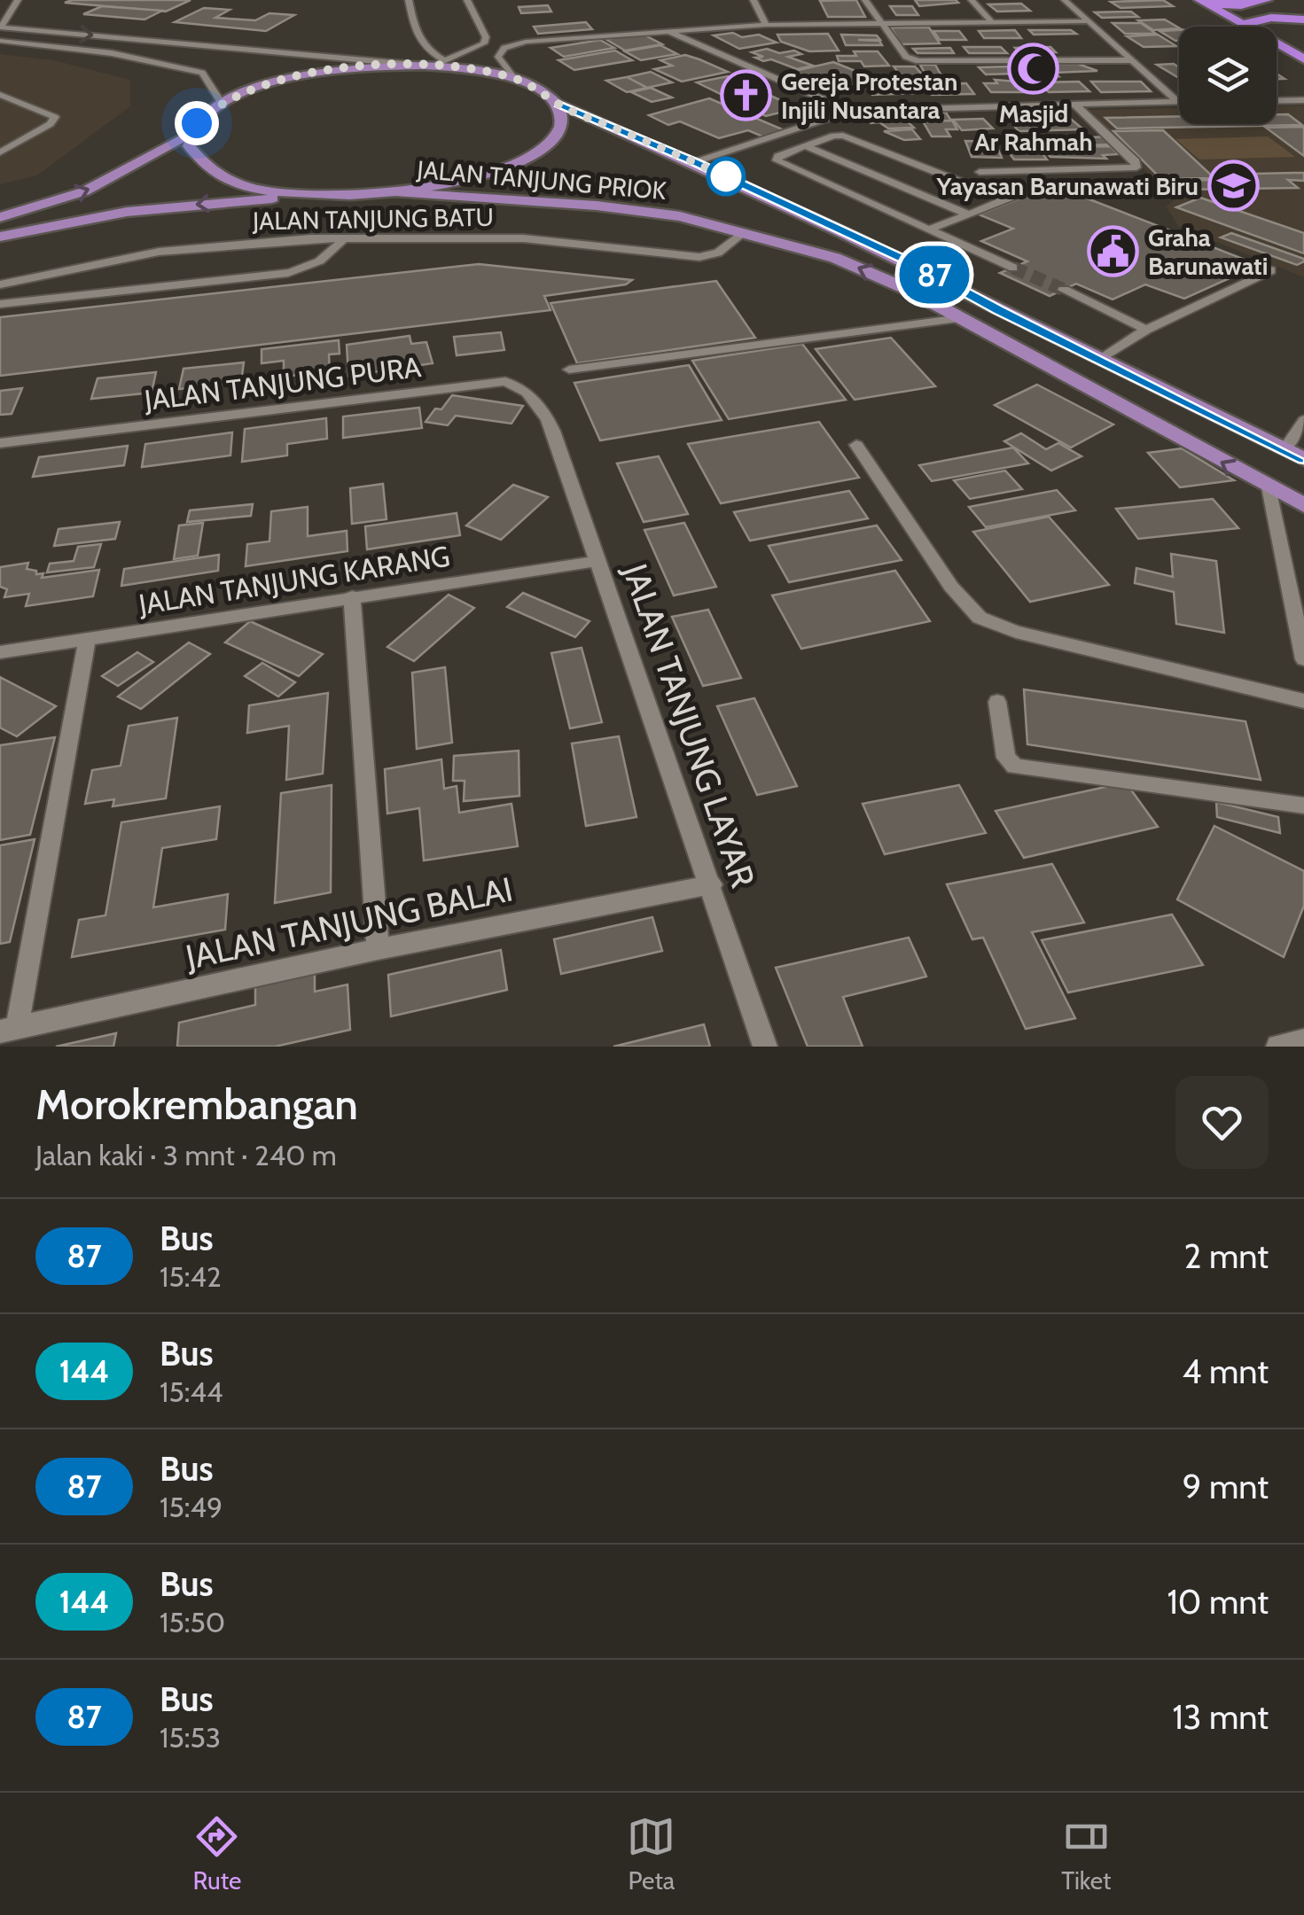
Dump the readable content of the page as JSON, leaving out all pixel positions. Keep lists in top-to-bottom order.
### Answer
{
  "streets": {
    "main road": ["JALAN TANJUNG PRIOK"],
    "street": [
      "JALAN TANJUNG BATU",
      "JALAN TANJUNG PURA",
      "JALAN TANJUNG KARANG",
      "JALAN TANJUNG LAYAR",
      "JALAN TANJUNG BALAI"
    ]
  },
  "crossings": [
    ["JALAN TANJUNG PRIOK", "JALAN TANJUNG BATU"],
    ["JALAN TANJUNG PURA", "JALAN TANJUNG LAYAR"],
    ["JALAN TANJUNG KARANG", "JALAN TANJUNG LAYAR"],
    ["JALAN TANJUNG LAYAR", "JALAN TANJUNG BALAI"]
  ],
  "places": {
    "mosque": ["Masjid Ar Rahmah"],
    "church": ["Gereja Protestan Injili Nusantara"],
    "school or university": ["Yayasan Barunawati Biru"],
    "public building": ["Graha Barunawati"]
  },
  "lines": ["bus line 87"],
  "page": {
    "on_map": "87",
    "heading": ["Morokrembangan", "Jalan kaki · 3 mnt · 240 m"],
    "list": [
      {
        "mark": "87",
        "name": "Bus",
        "note": "15:42",
        "value": "2 mnt"
      },
      {
        "mark": "144",
        "name": "Bus",
        "note": "15:44",
        "value": "4 mnt"
      },
      {
        "mark": "87",
        "name": "Bus",
        "note": "15:49",
        "value": "9 mnt"
      },
      {
        "mark": "144",
        "name": "Bus",
        "note": "15:50",
        "value": "10 mnt"
      },
      {
        "mark": "87",
        "name": "Bus",
        "note": "15:53",
        "value": "13 mnt"
      }
    ],
    "tabs": ["Rute", "Peta", "Tiket"]
  }
}
